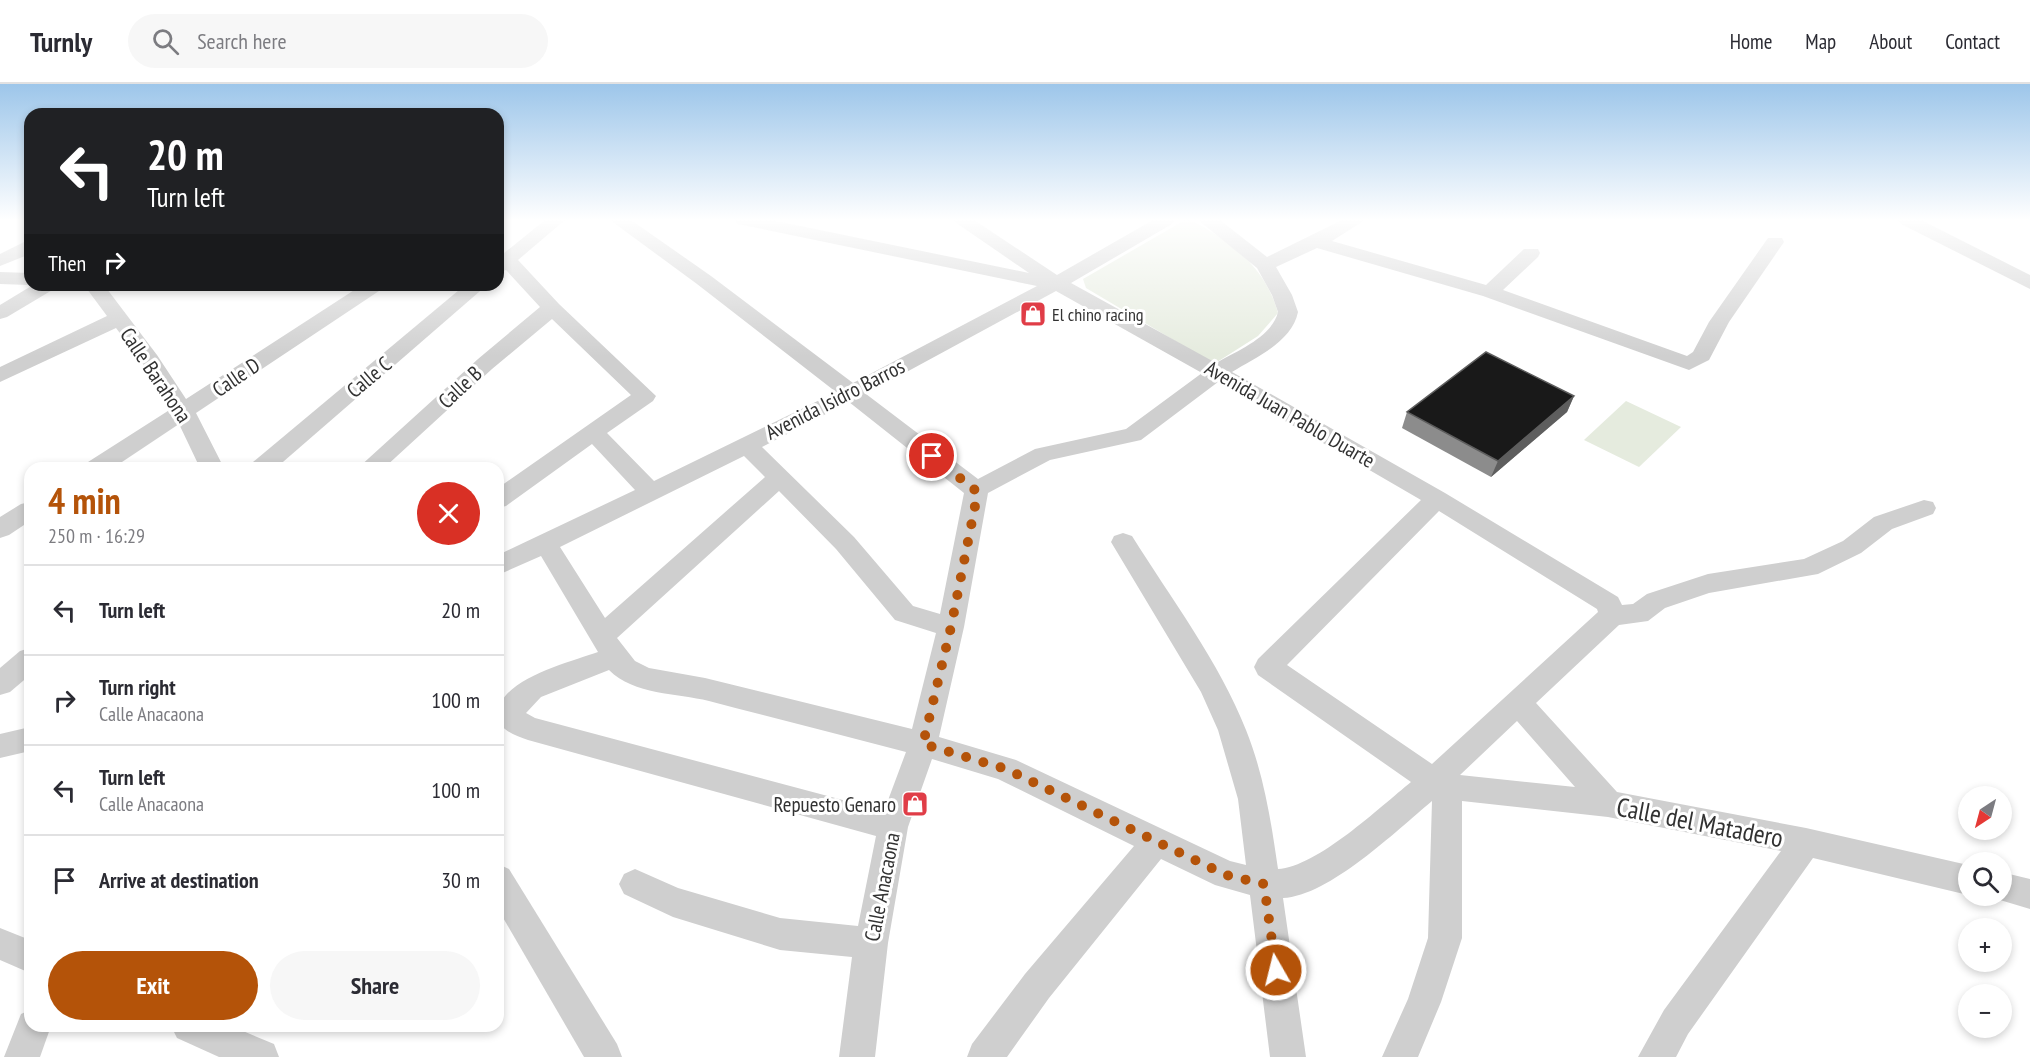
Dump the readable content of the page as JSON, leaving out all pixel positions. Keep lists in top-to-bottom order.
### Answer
{
  "streets": {
    "street": [
      "Calle Barahona",
      "Calle D",
      "Calle C",
      "Calle B",
      "Avenida Isidro Barros",
      "Avenida Juan Pablo Duarte",
      "Calle del Matadero",
      "Calle Anacaona"
    ]
  },
  "crossings": [
    ["Calle Barahona", "Calle D"],
    ["Avenida Isidro Barros", "Avenida Juan Pablo Duarte"]
  ],
  "places": {
    "shop": ["El chino racing", "Repuesto Genaro"]
  },
  "north": "bottom left",
  "page": {
    "header": "Turnly",
    "search": "Search here",
    "nav": [
      "Home",
      "Map",
      "About",
      "Contact"
    ],
    "turn": ["20 m", "Turn left"],
    "then": "Then",
    "heading": ["4 min", "250 m · 16:29"],
    "list": [
      {
        "name": "Turn left",
        "value": "20 m"
      },
      {
        "name": "Turn right",
        "note": "Calle Anacaona",
        "value": "100 m"
      },
      {
        "name": "Turn left",
        "note": "Calle Anacaona",
        "value": "100 m"
      },
      {
        "name": "Arrive at destination",
        "value": "30 m"
      }
    ],
    "map_buttons": ["+", "−"],
    "buttons": ["Exit", "Share"]
  }
}
